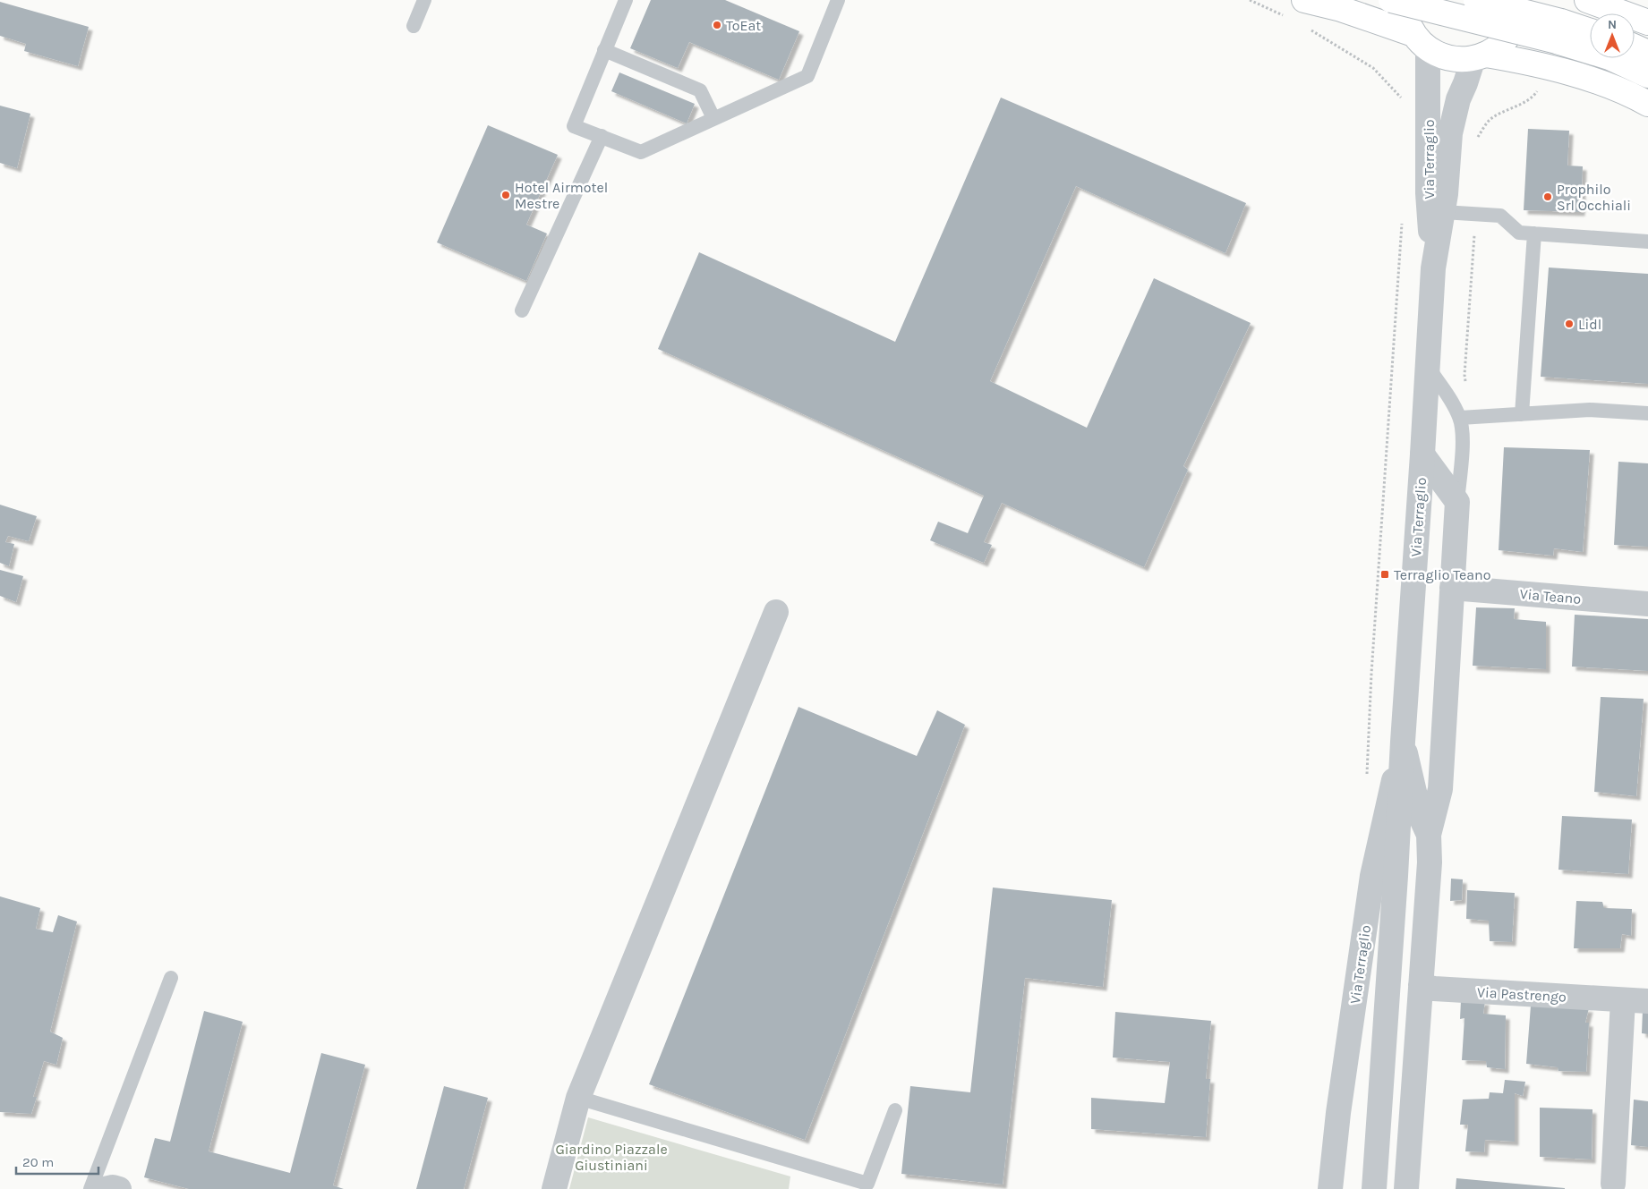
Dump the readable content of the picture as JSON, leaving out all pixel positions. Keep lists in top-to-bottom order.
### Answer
{
  "streets": {
    "street": ["Via Terraglio", "Via Teano", "Via Pastrengo"]
  },
  "crossings": [
    ["Via Terraglio", "Via Teano"],
    ["Via Terraglio", "Via Pastrengo"]
  ],
  "parks": ["Giardino Piazzale Giustiniani"],
  "places": {
    "other": [
      "ToEat",
      "Hotel Airmotel Mestre",
      "Prophilo Srl Occhiali",
      "Lidl"
    ],
    "transit": ["Terraglio Teano"]
  },
  "scale_bar": "20 m",
  "north": "top"
}
